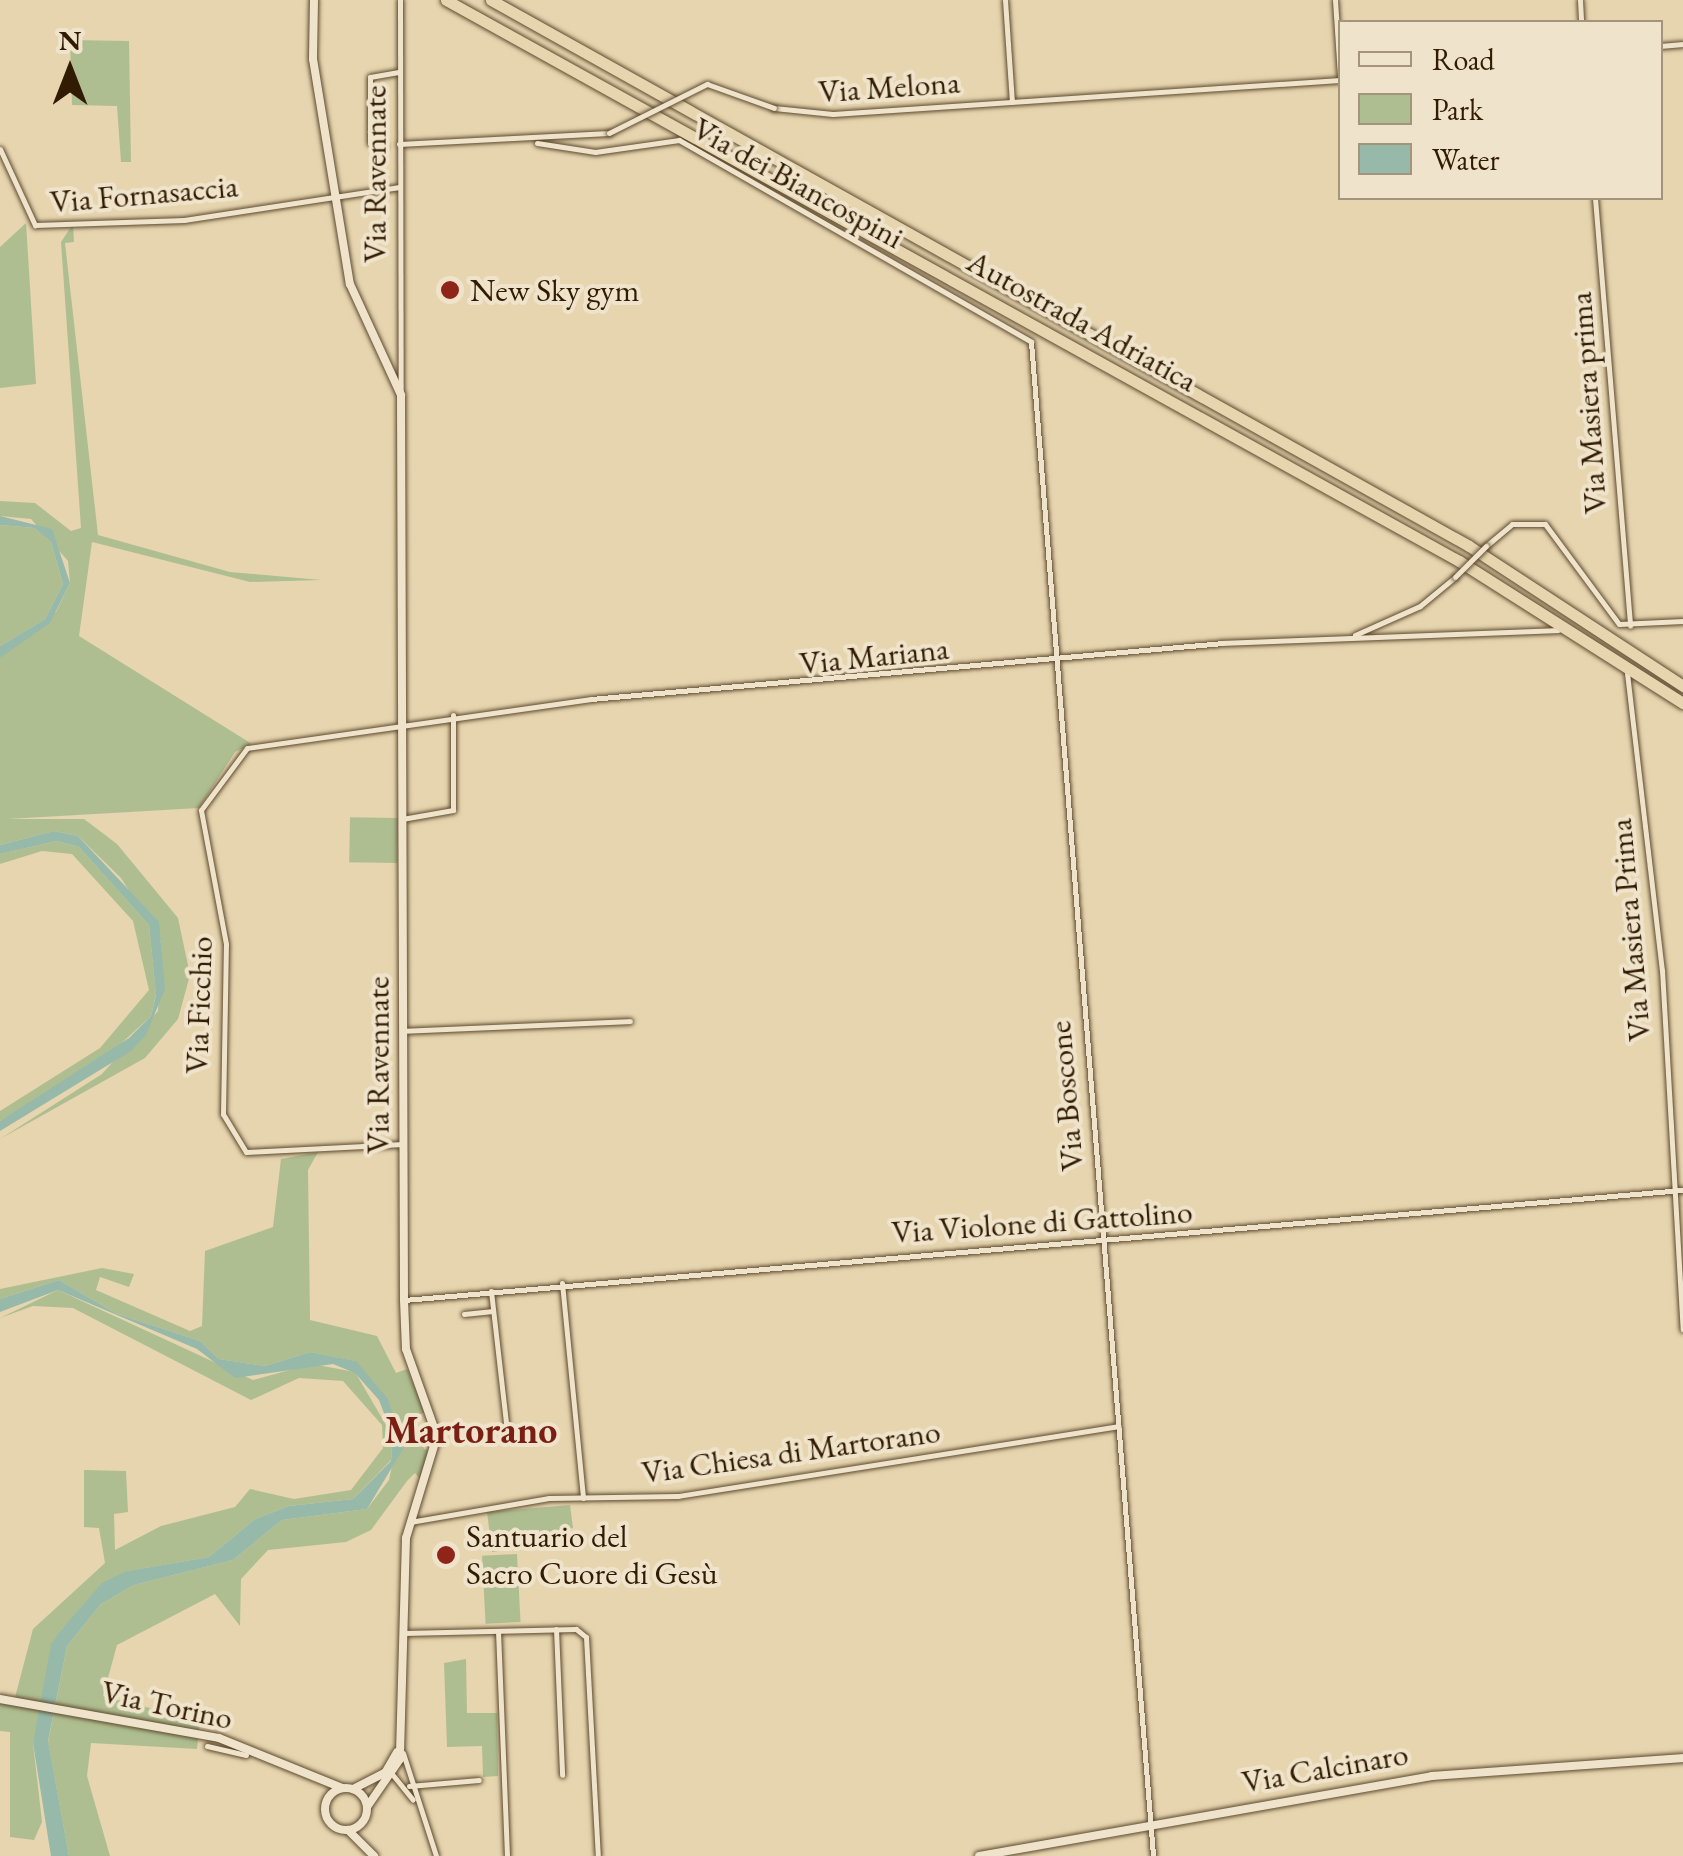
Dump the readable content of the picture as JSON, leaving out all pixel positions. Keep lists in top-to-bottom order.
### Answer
{
  "streets": {
    "highway": ["Autostrada Adriatica"],
    "main road": ["Via Ravennate", "Via Torino", "Via Calcinaro"],
    "street": [
      "Via Melona",
      "Via dei Biancospini",
      "Via Fornasaccia",
      "Via Masiera prima",
      "Via Mariana",
      "Via Masiera Prima",
      "Via Ficchio",
      "Via Boscone",
      "Via Violone di Gattolino",
      "Via Chiesa di Martorano"
    ]
  },
  "crossings": [
    ["Via Melona", "Via Ravennate"],
    ["Via Melona", "Via dei Biancospini"],
    ["Via Ravennate", "Via Fornasaccia"],
    ["Via Ravennate", "Via Mariana"],
    ["Via Ravennate", "Via Ficchio"],
    ["Via Ravennate", "Via Violone di Gattolino"],
    ["Via Ravennate", "Via Chiesa di Martorano"],
    ["Via Ravennate", "Via Torino"],
    ["Via dei Biancospini", "Via Boscone"],
    ["Via Mariana", "Via Masiera Prima"],
    ["Via Mariana", "Via Ficchio"],
    ["Via Mariana", "Via Boscone"],
    ["Via Masiera Prima", "Via Violone di Gattolino"],
    ["Via Boscone", "Via Violone di Gattolino"],
    ["Via Boscone", "Via Chiesa di Martorano"],
    ["Via Boscone", "Via Calcinaro"]
  ],
  "districts": ["Martorano"],
  "places": ["New Sky gym", "Santuario del Sacro Cuore di Gesù"],
  "legend": ["Road", "Park", "Water"],
  "north": "top"
}
